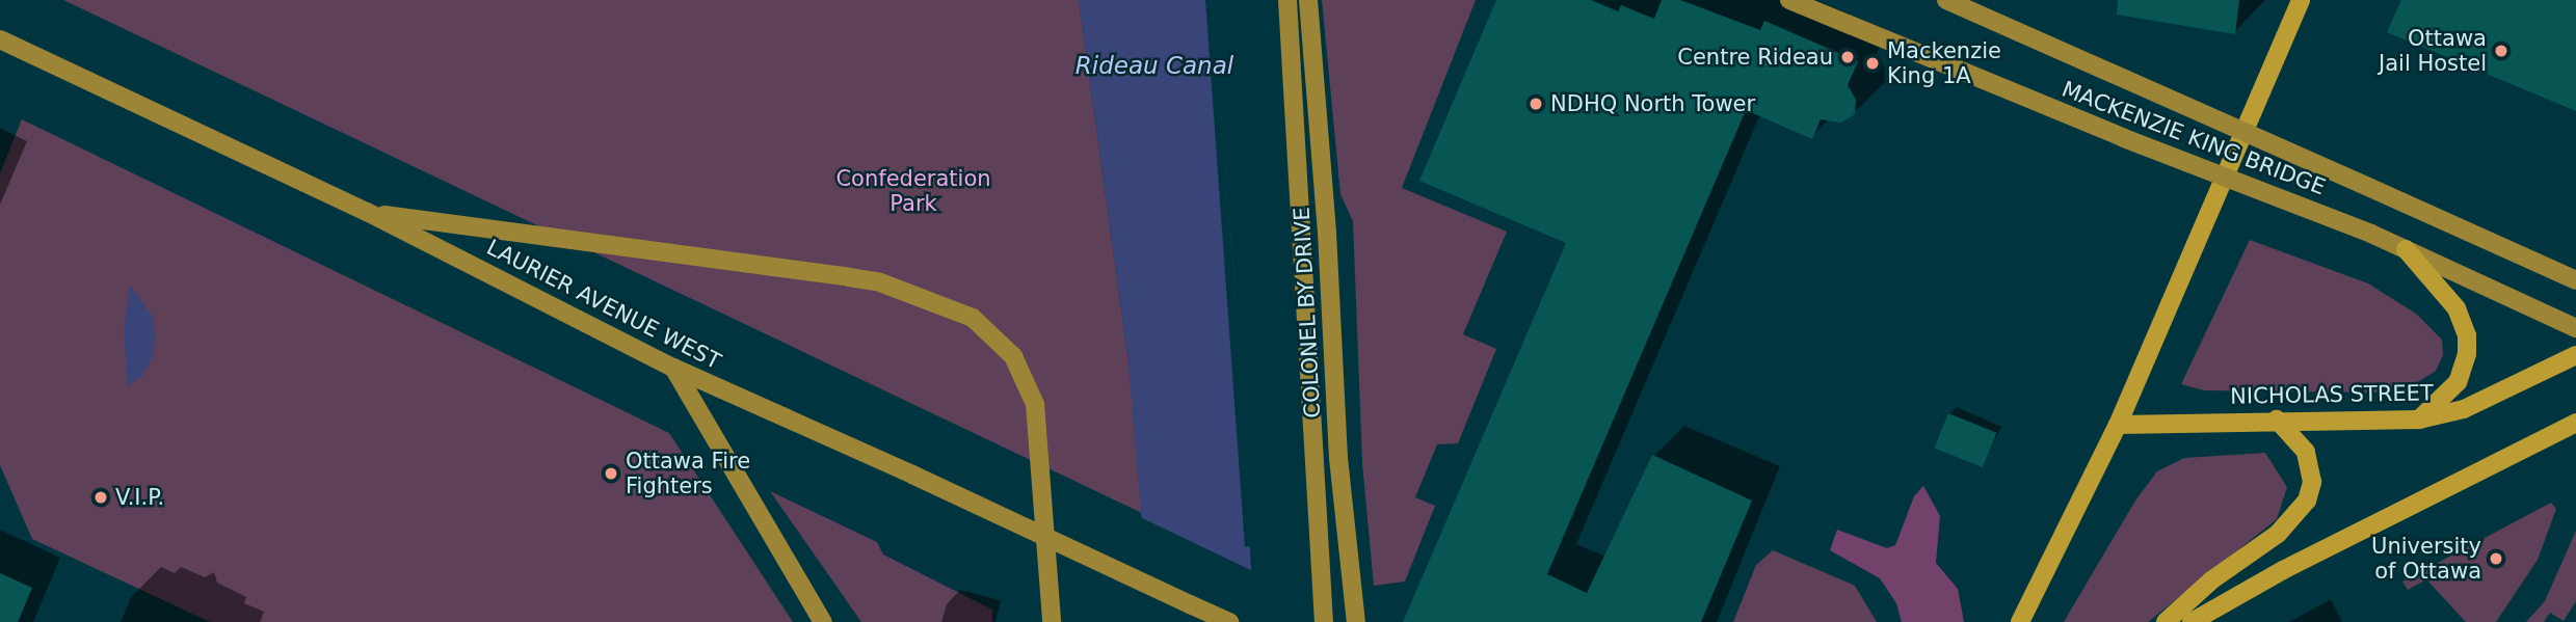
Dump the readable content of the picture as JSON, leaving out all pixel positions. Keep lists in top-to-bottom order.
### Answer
{
  "streets": {
    "main road": [
      "MACKENZIE KING BRIDGE",
      "LAURIER AVENUE WEST",
      "COLONEL BY DRIVE",
      "NICHOLAS STREET"
    ]
  },
  "water": ["Rideau Canal"],
  "parks": ["Confederation Park"],
  "places": [
    "Ottawa Jail Hostel",
    "Centre Rideau",
    "Mackenzie King 1A",
    "NDHQ North Tower",
    "Ottawa Fire Fighters",
    "V.I.P.",
    "University of Ottawa"
  ]
}
